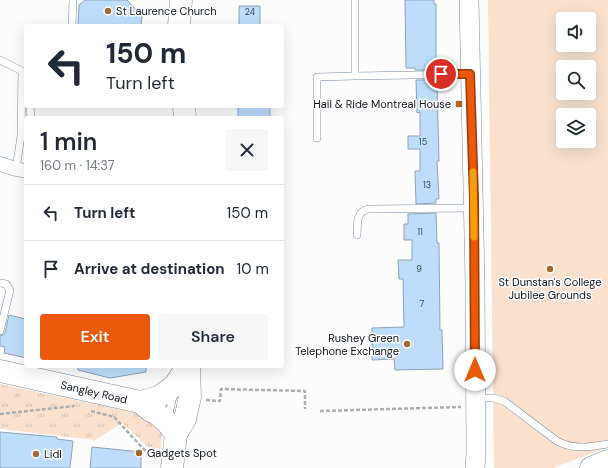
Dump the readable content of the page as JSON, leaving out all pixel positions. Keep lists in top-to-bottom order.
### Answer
{
  "streets": {
    "highway": ["Sangley Road"]
  },
  "places": {
    "other": [
      "St Laurence Church",
      "St Dunstan's College Jubilee Grounds",
      "Rushey Green Telephone Exchange",
      "Gadgets Spot",
      "Lidl"
    ],
    "transit": ["Hail & Ride Montreal House"]
  },
  "house_numbers": [
    "24",
    "15",
    "13",
    "11",
    "9",
    "7"
  ],
  "page": {
    "turn": ["150 m", "Turn left"],
    "heading": ["1 min", "160 m · 14:37"],
    "list": [
      {
        "name": "Turn left",
        "value": "150 m"
      },
      {
        "name": "Arrive at destination",
        "value": "10 m"
      }
    ],
    "buttons": ["Exit", "Share"]
  }
}
